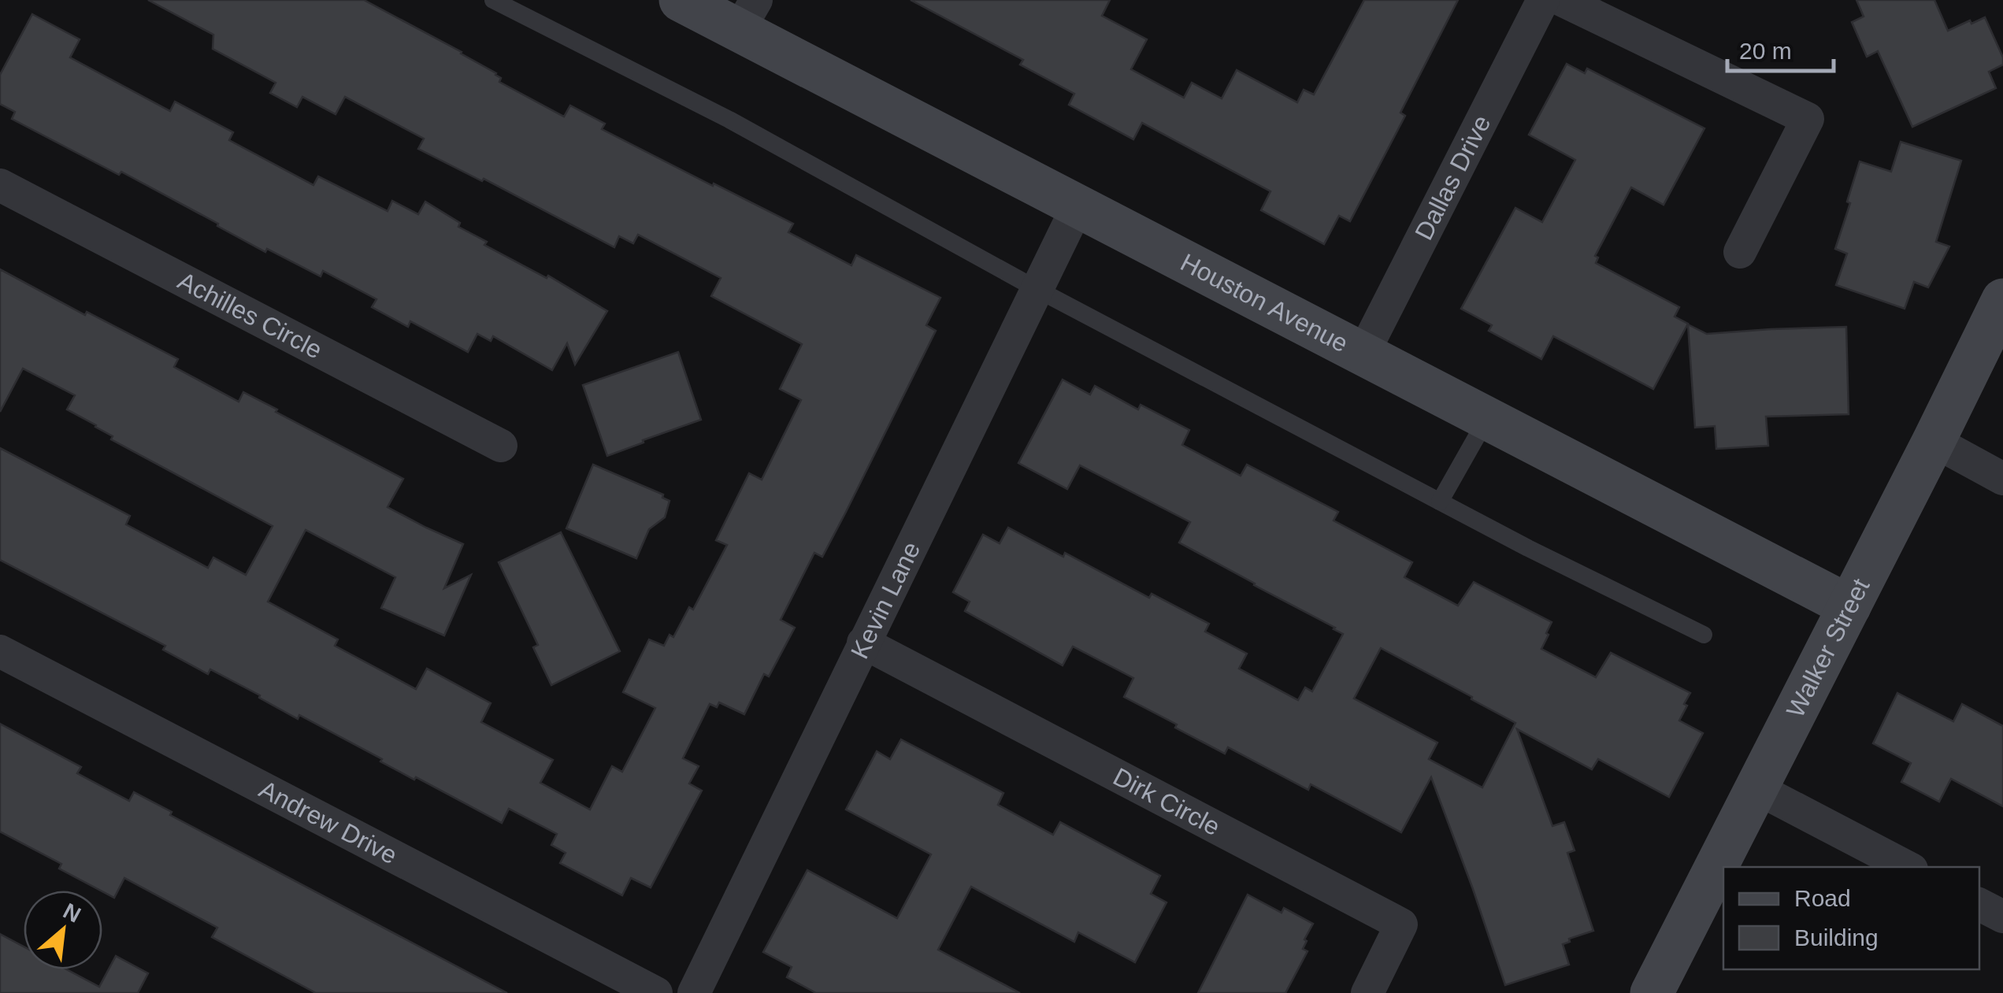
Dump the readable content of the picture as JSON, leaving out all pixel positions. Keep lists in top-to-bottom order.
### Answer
{
  "streets": {
    "street": [
      "Dallas Drive",
      "Houston Avenue",
      "Achilles Circle",
      "Kevin Lane",
      "Walker Street",
      "Dirk Circle",
      "Andrew Drive"
    ]
  },
  "crossings": [
    ["Dallas Drive", "Houston Avenue"],
    ["Houston Avenue", "Kevin Lane"],
    ["Houston Avenue", "Walker Street"],
    ["Kevin Lane", "Dirk Circle"]
  ],
  "legend": ["Road", "Building"],
  "scale_bar": "20 m",
  "north": "top right"
}
